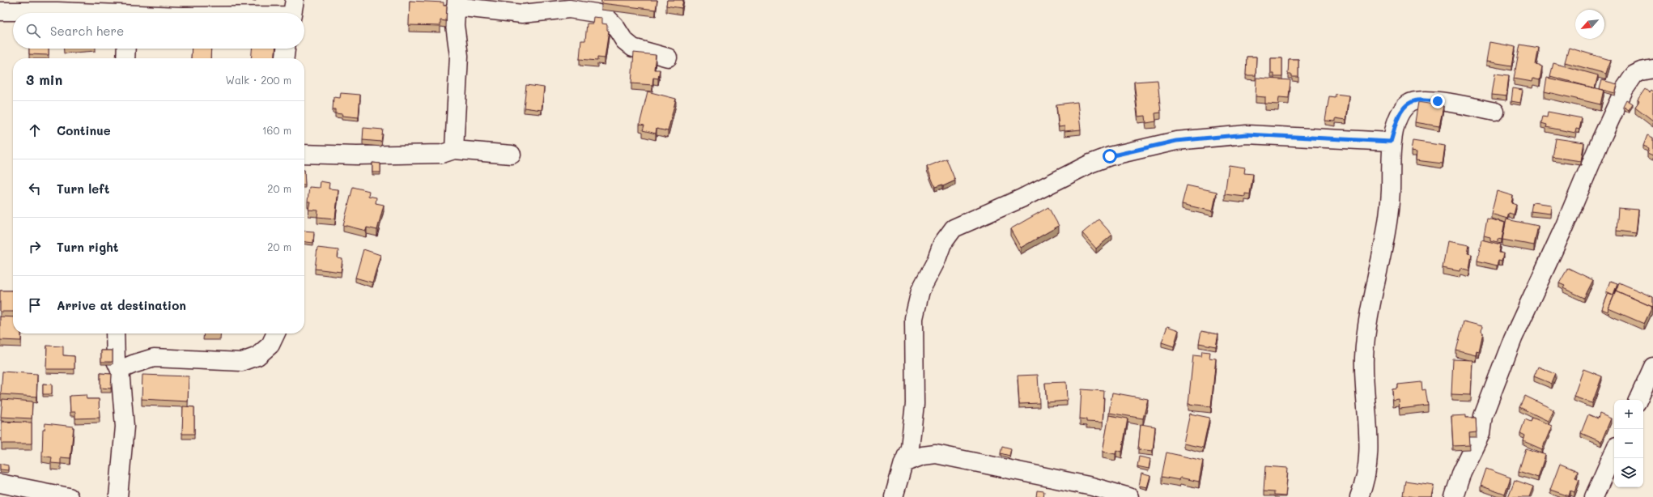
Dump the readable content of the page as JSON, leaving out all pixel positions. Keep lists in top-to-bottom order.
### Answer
{
  "north": "bottom left",
  "page": {
    "search": "Search here",
    "heading": ["3 min", "Walk · 200 m"],
    "list": [
      ["Continue", "160 m"],
      ["Turn left", "20 m"],
      ["Turn right", "20 m"],
      "Arrive at destination"
    ],
    "map_buttons": ["+", "−"]
  }
}
